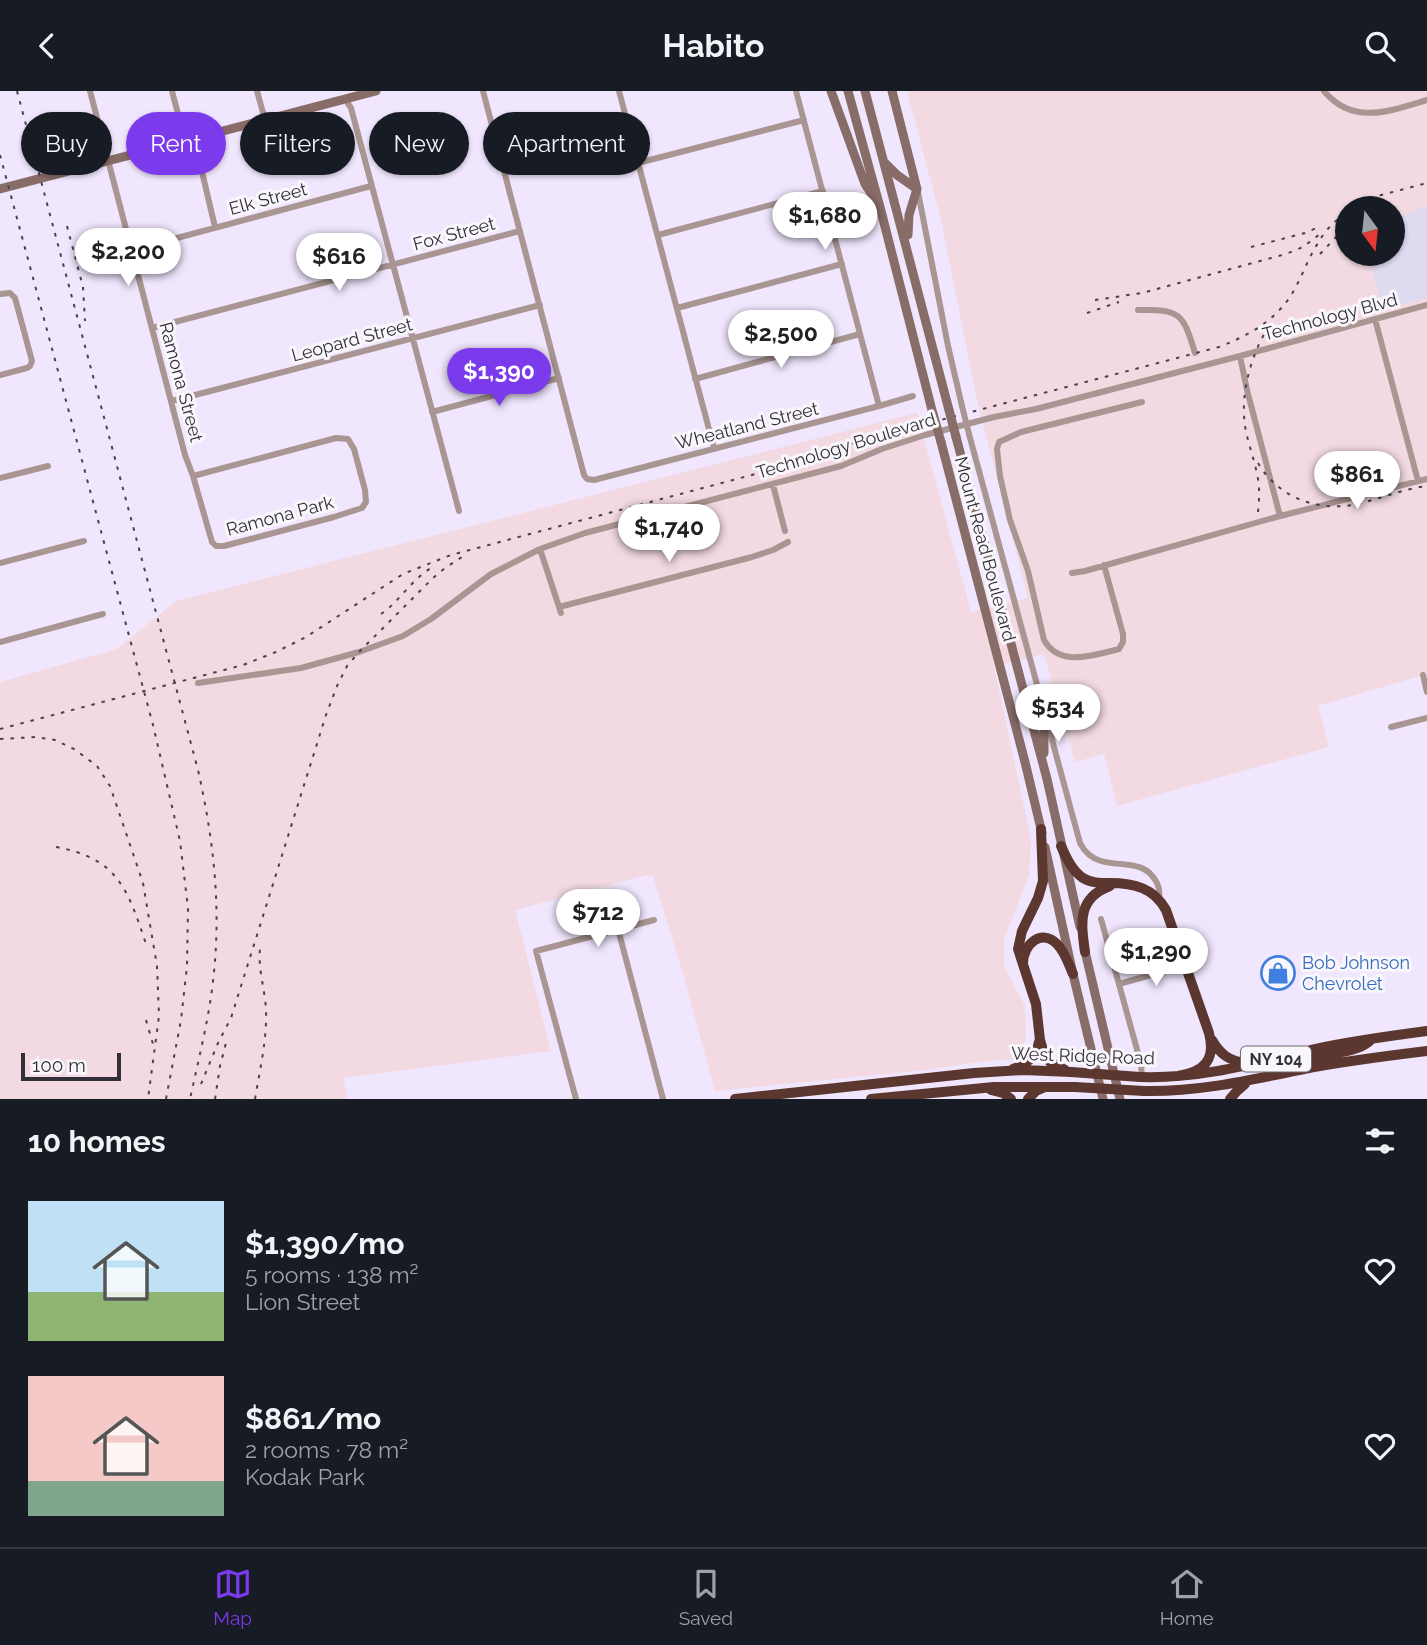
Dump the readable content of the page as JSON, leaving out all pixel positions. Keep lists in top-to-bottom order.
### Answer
{
  "streets": {
    "highway": ["West Ridge Road", "NY 104"],
    "main road": ["Mount Read Boulevard"],
    "street": [
      "Elk Street",
      "Fox Street",
      "Technology Blvd",
      "Leopard Street",
      "Ramona Street",
      "Wheatland Street",
      "Technology Boulevard",
      "Ramona Park"
    ]
  },
  "crossings": [
    ["Elk Street", "Ramona Street"],
    ["Fox Street", "Ramona Street"],
    ["Technology Blvd", "Technology Boulevard"],
    ["Leopard Street", "Ramona Street"],
    ["Ramona Street", "Ramona Park"]
  ],
  "places": {
    "shop": ["Bob Johnson Chevrolet"]
  },
  "scale_bar": "100 m",
  "north": "bottom",
  "page": {
    "header": "Habito",
    "chip": [
      "Buy",
      "Rent",
      "Filters",
      "New",
      "Apartment"
    ],
    "price": [
      "$1,680",
      "$2,200",
      "$616",
      "$2,500",
      "$1,390",
      "$861",
      "$1,740",
      "$534",
      "$712",
      "$1,290"
    ],
    "scale": "100 m",
    "heading": "10 homes",
    "list": [
      {
        "name": "$1,390/mo",
        "note": "5 rooms · 138 m² · Lion Street"
      },
      {
        "name": "$861/mo",
        "note": "2 rooms · 78 m² · Kodak Park"
      }
    ],
    "tabs": ["Map", "Saved", "Home"]
  }
}
